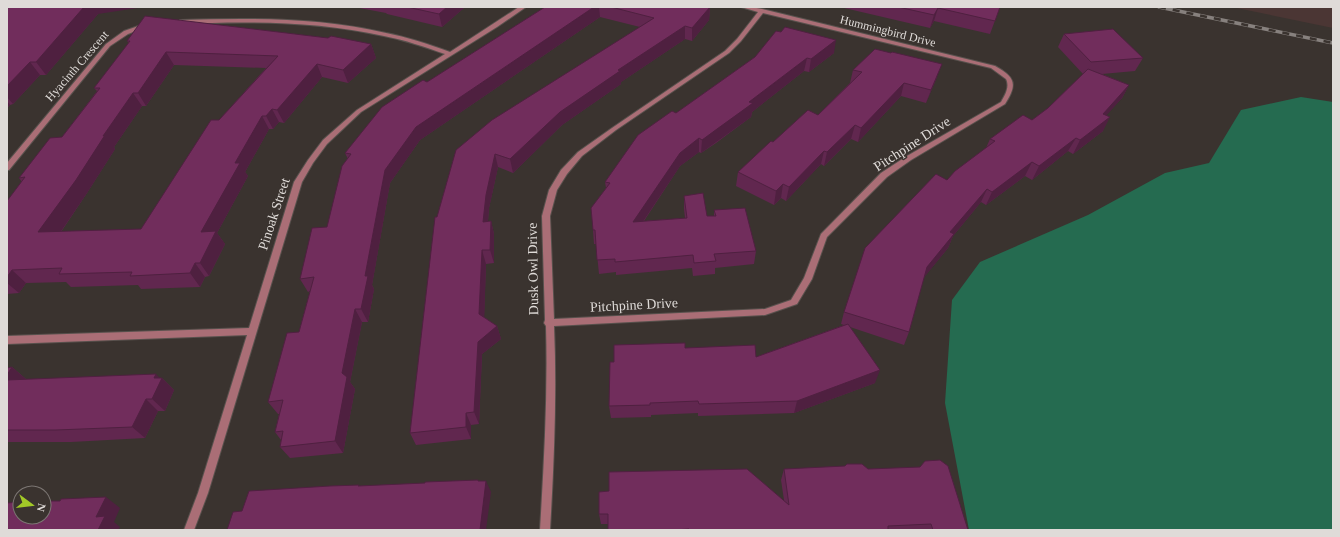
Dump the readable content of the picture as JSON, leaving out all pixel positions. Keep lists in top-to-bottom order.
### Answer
{
  "streets": {
    "street": [
      "Hummingbird Drive",
      "Hyacinth Crescent",
      "Pitchpine Drive",
      "Pinoak Street",
      "Dusk Owl Drive"
    ]
  },
  "crossings": [
    ["Hummingbird Drive", "Pitchpine Drive"],
    ["Hummingbird Drive", "Dusk Owl Drive"],
    ["Pitchpine Drive", "Dusk Owl Drive"]
  ],
  "north": "right"
}
